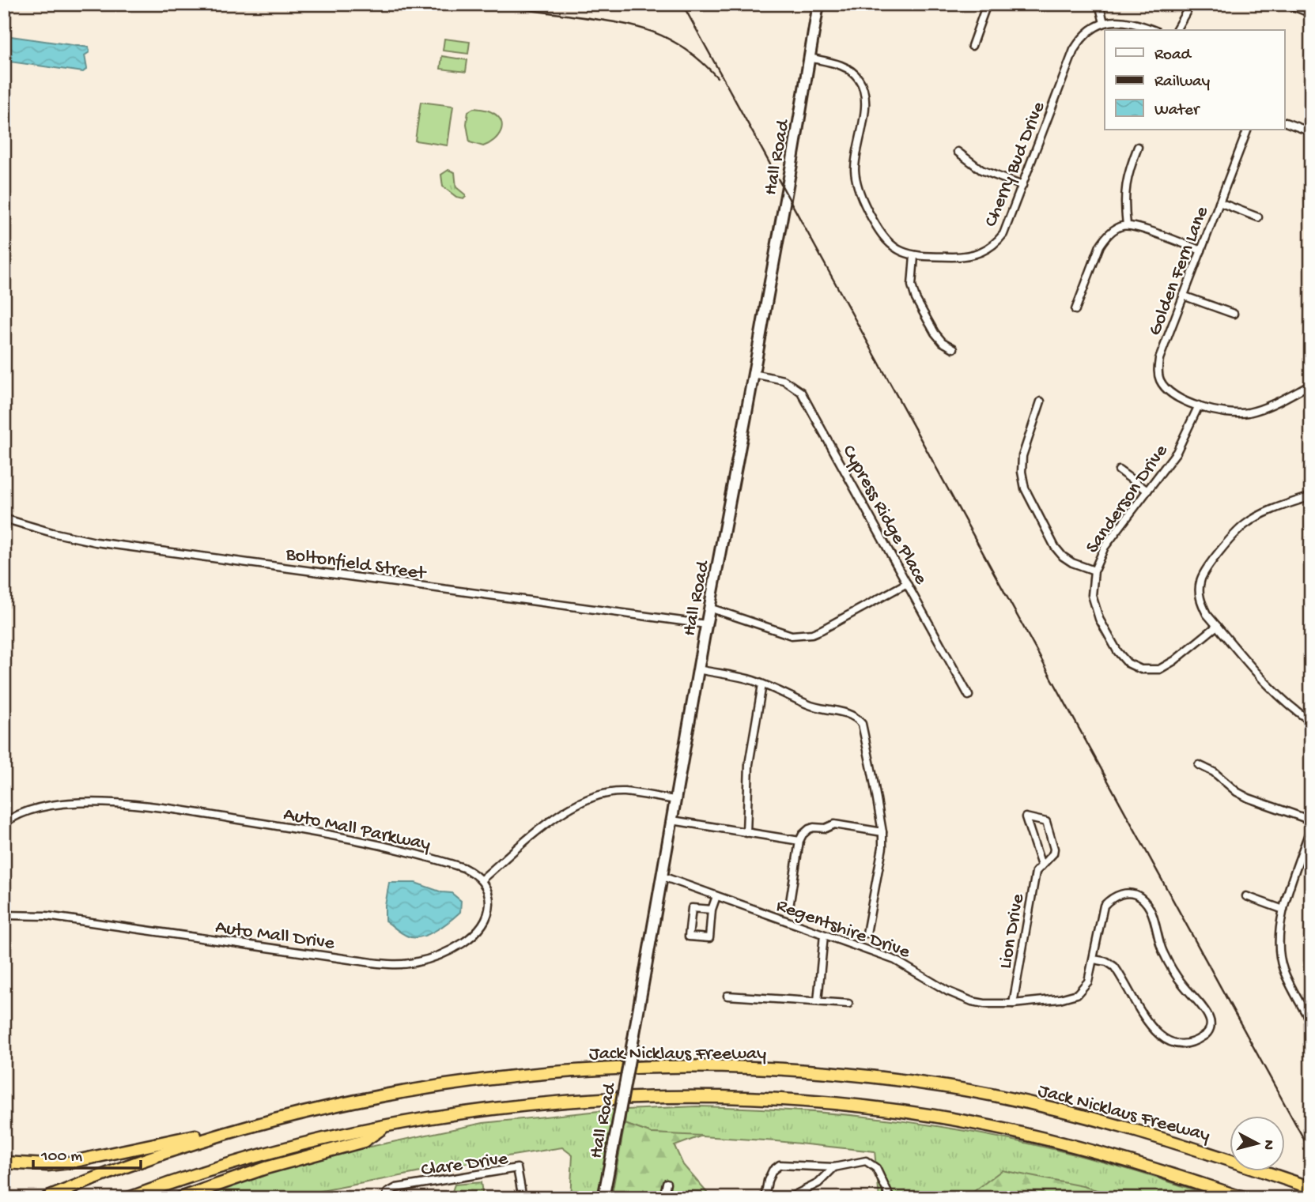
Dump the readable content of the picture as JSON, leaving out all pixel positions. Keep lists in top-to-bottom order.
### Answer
{
  "streets": {
    "highway": ["Jack Nicklaus Freeway"],
    "main road": ["Hall Road"],
    "street": [
      "Cherry Bud Drive",
      "Golden Fern Lane",
      "Sanderson Drive",
      "Cypress Ridge Place",
      "Boltonfield Street",
      "Auto Mall Parkway",
      "Regentshire Drive",
      "Lion Drive",
      "Auto Mall Drive",
      "Clare Drive"
    ]
  },
  "crossings": [
    ["Hall Road", "Cherry Bud Drive"],
    ["Hall Road", "Cypress Ridge Place"],
    ["Hall Road", "Boltonfield Street"],
    ["Hall Road", "Regentshire Drive"],
    ["Golden Fern Lane", "Sanderson Drive"],
    ["Auto Mall Parkway", "Auto Mall Drive"],
    ["Regentshire Drive", "Lion Drive"]
  ],
  "legend": ["Road", "Railway", "Water"],
  "scale_bar": "100 m",
  "north": "right"
}
